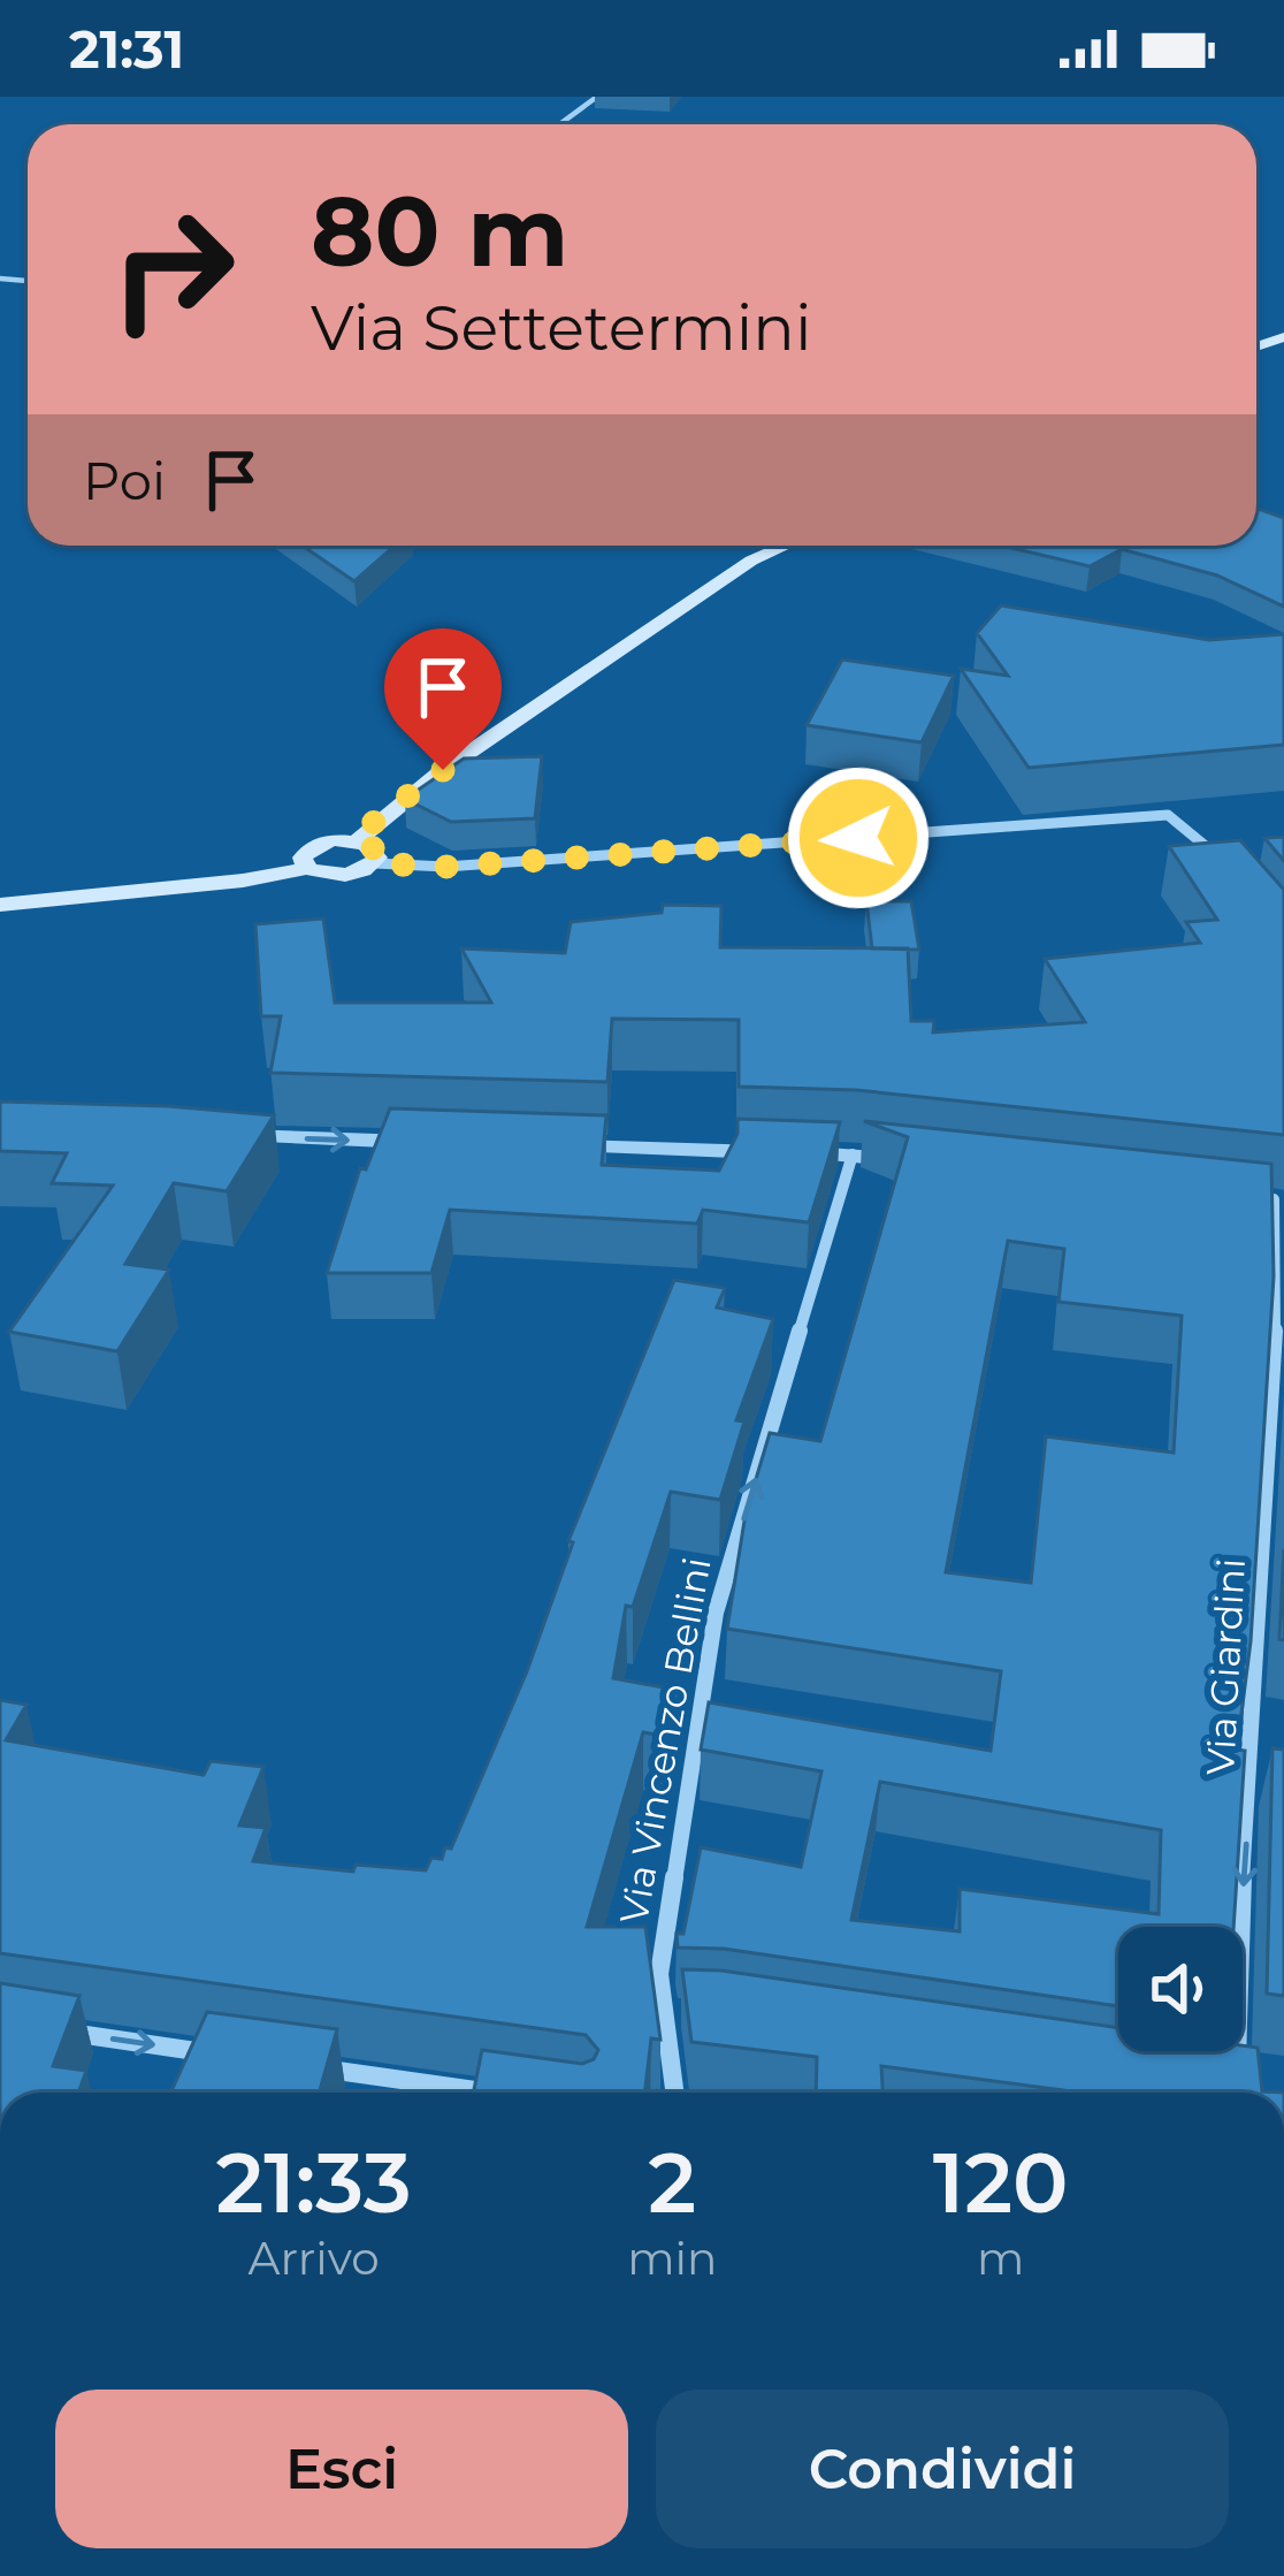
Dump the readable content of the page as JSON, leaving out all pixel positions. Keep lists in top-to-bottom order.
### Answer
{
  "streets": {
    "street": ["Via Giardini", "Via Vincenzo Bellini"]
  },
  "one_way": ["Via Giardini", "Via Vincenzo Bellini"],
  "page": {
    "status": "21:31",
    "turn": ["80 m", "Via Settetermini"],
    "then": "Poi",
    "eta": [
      "21:33",
      "Arrivo",
      "2",
      "min",
      "120",
      "m"
    ],
    "buttons": ["Esci", "Condividi"]
  }
}
